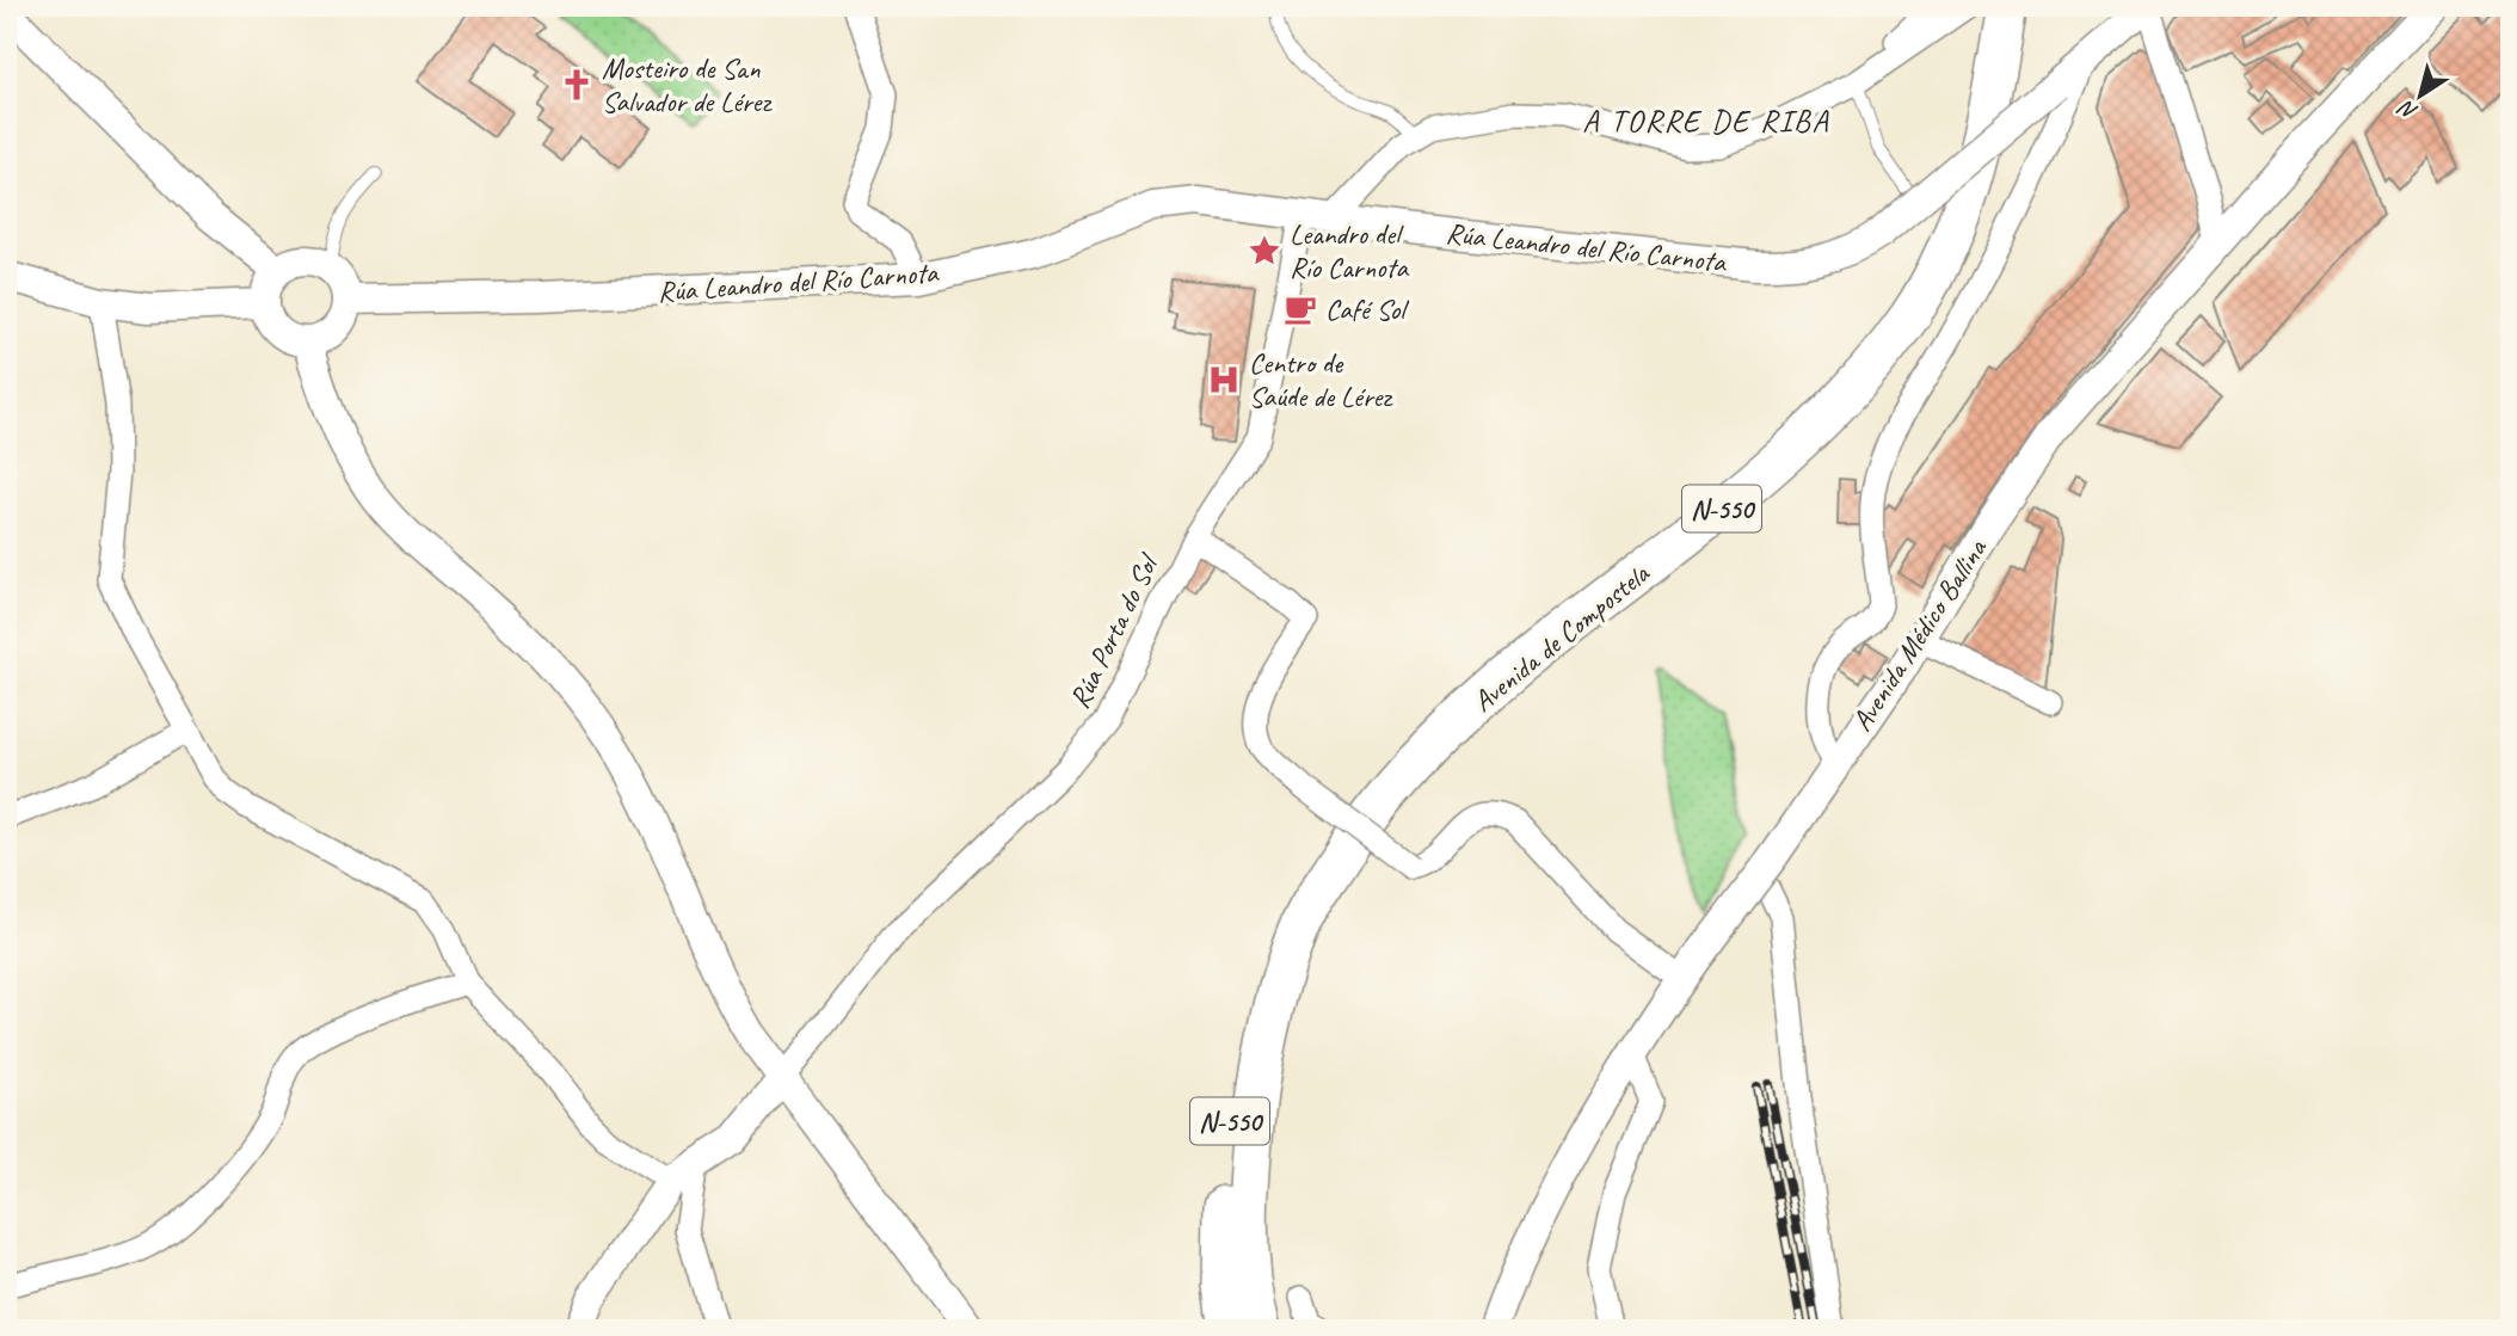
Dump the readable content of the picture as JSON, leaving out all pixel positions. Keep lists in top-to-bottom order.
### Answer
{
  "streets": {
    "highway": ["N-550", "Avenida de Compostela"],
    "street": ["Rúa Leandro del Río Carnota", "Rúa Porta do Sol", "Avenida Médico Ballina"]
  },
  "crossings": [
    ["Rúa Leandro del Río Carnota", "Rúa Porta do Sol"]
  ],
  "districts": ["A TORRE DE RIBA"],
  "places": {
    "church": ["Mosteiro de San Salvador de Lérez"],
    "place": ["Leandro del Río Carnota"],
    "cafe": ["Café Sol"],
    "hospital": ["Centro de Saúde de Lérez"]
  },
  "north": "bottom left"
}
